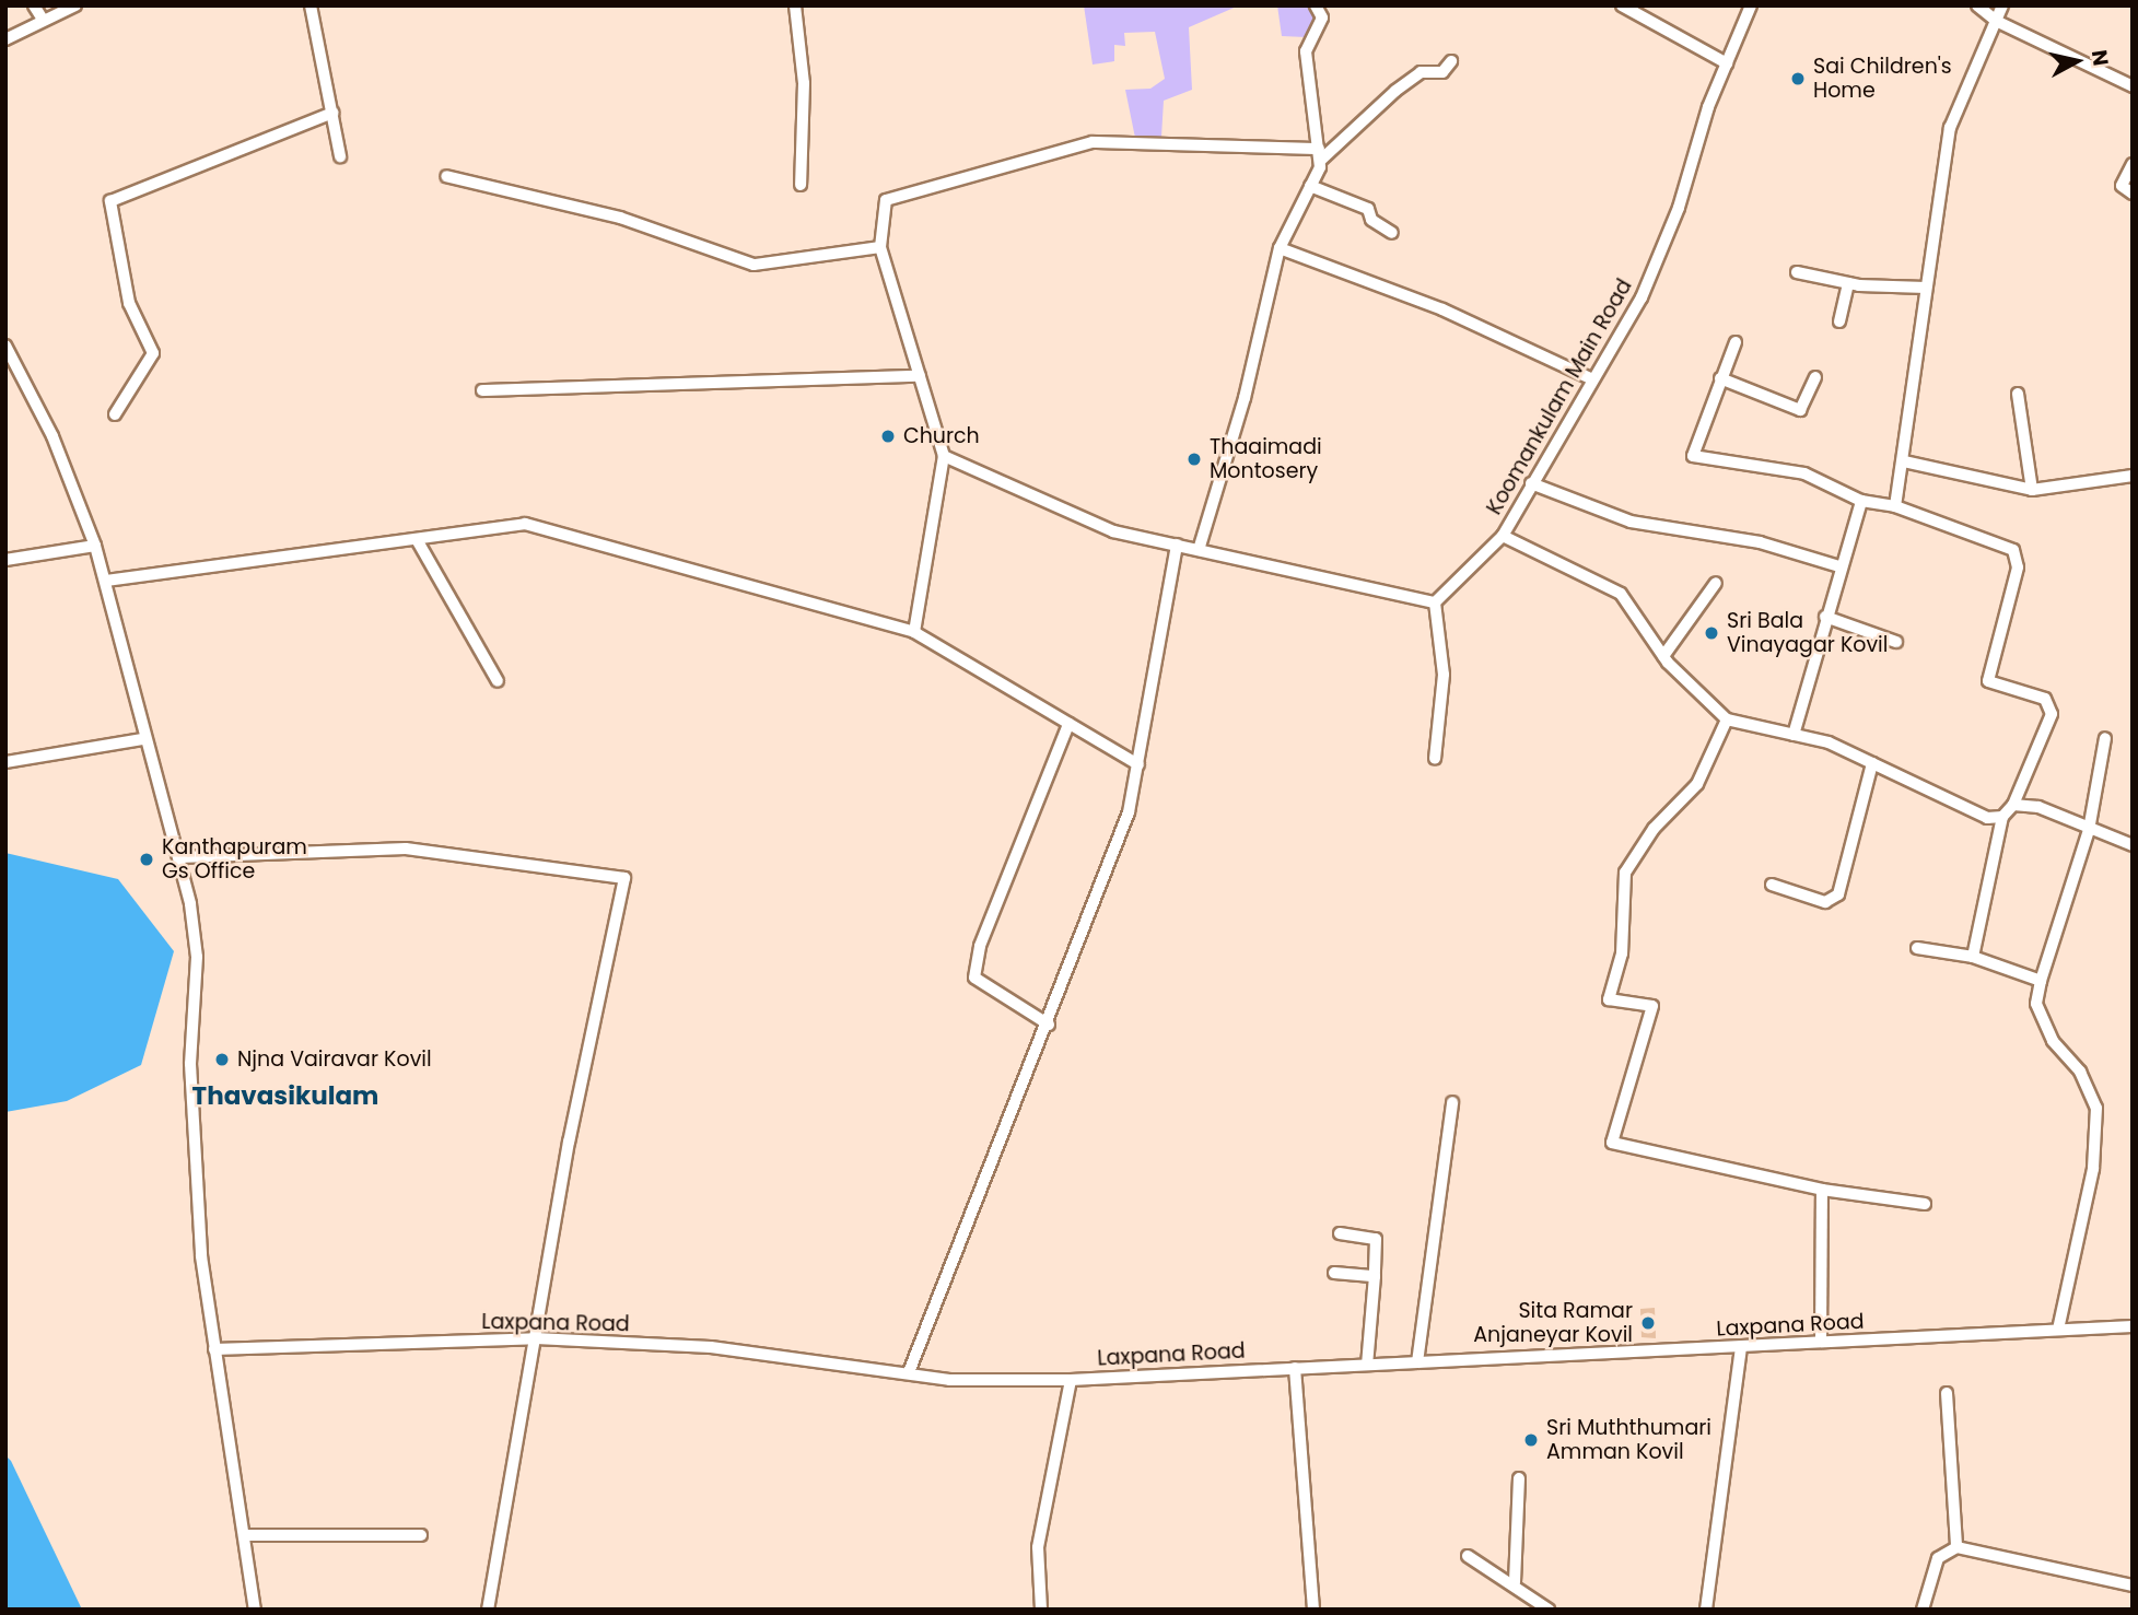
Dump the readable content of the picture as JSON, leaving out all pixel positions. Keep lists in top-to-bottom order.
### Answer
{
  "streets": {
    "street": ["Koomankulam Main Road", "Laxpana Road"]
  },
  "districts": ["Thavasikulam"],
  "places": [
    "Sai Children's Home",
    "Church",
    "Thaaimadi Montosery",
    "Sri Bala Vinayagar Kovil",
    "Kanthapuram Gs Office",
    "Njna Vairavar Kovil",
    "Sita Ramar Anjaneyar Kovil",
    "Sri Muththumari Amman Kovil"
  ],
  "north": "right"
}
